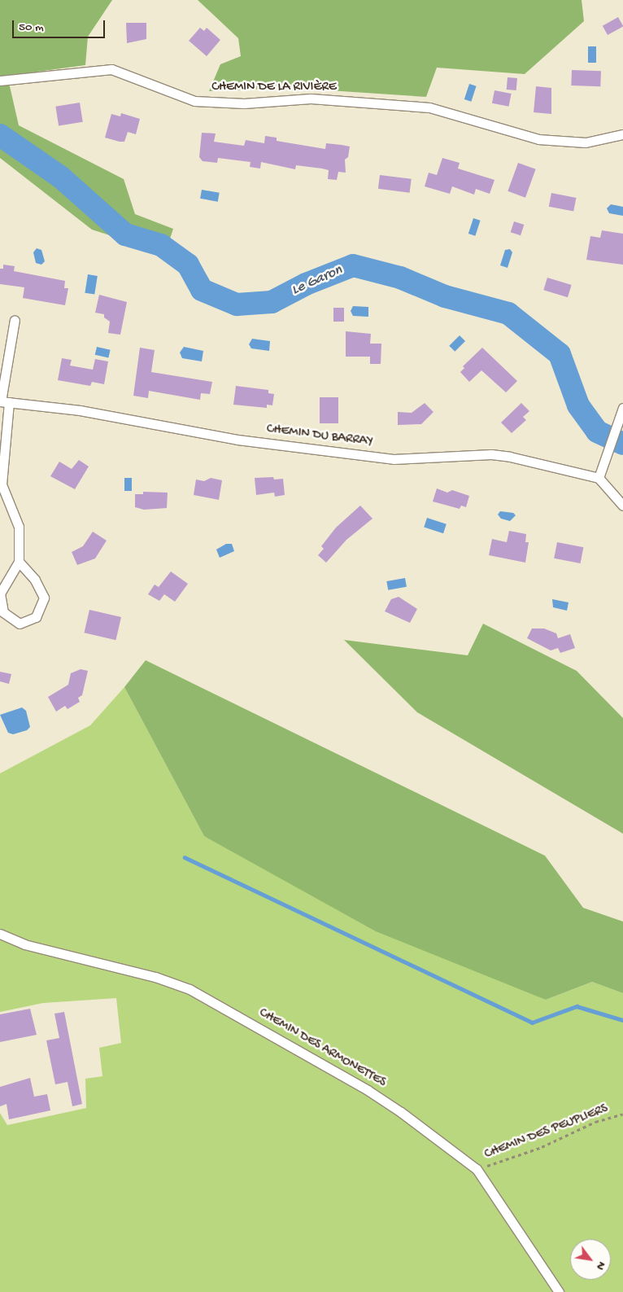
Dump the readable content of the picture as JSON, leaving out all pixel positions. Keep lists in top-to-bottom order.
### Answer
{
  "streets": {
    "street": ["CHEMIN DE LA RIVIÈRE", "CHEMIN DU BARRAY", "CHEMIN DES ARMONETTES"],
    "path": ["CHEMIN DES PEUPLIERS"]
  },
  "crossings": [
    ["CHEMIN DES ARMONETTES", "CHEMIN DES PEUPLIERS"]
  ],
  "water": ["Le Garon"],
  "scale_bar": "50 m",
  "north": "bottom right"
}
